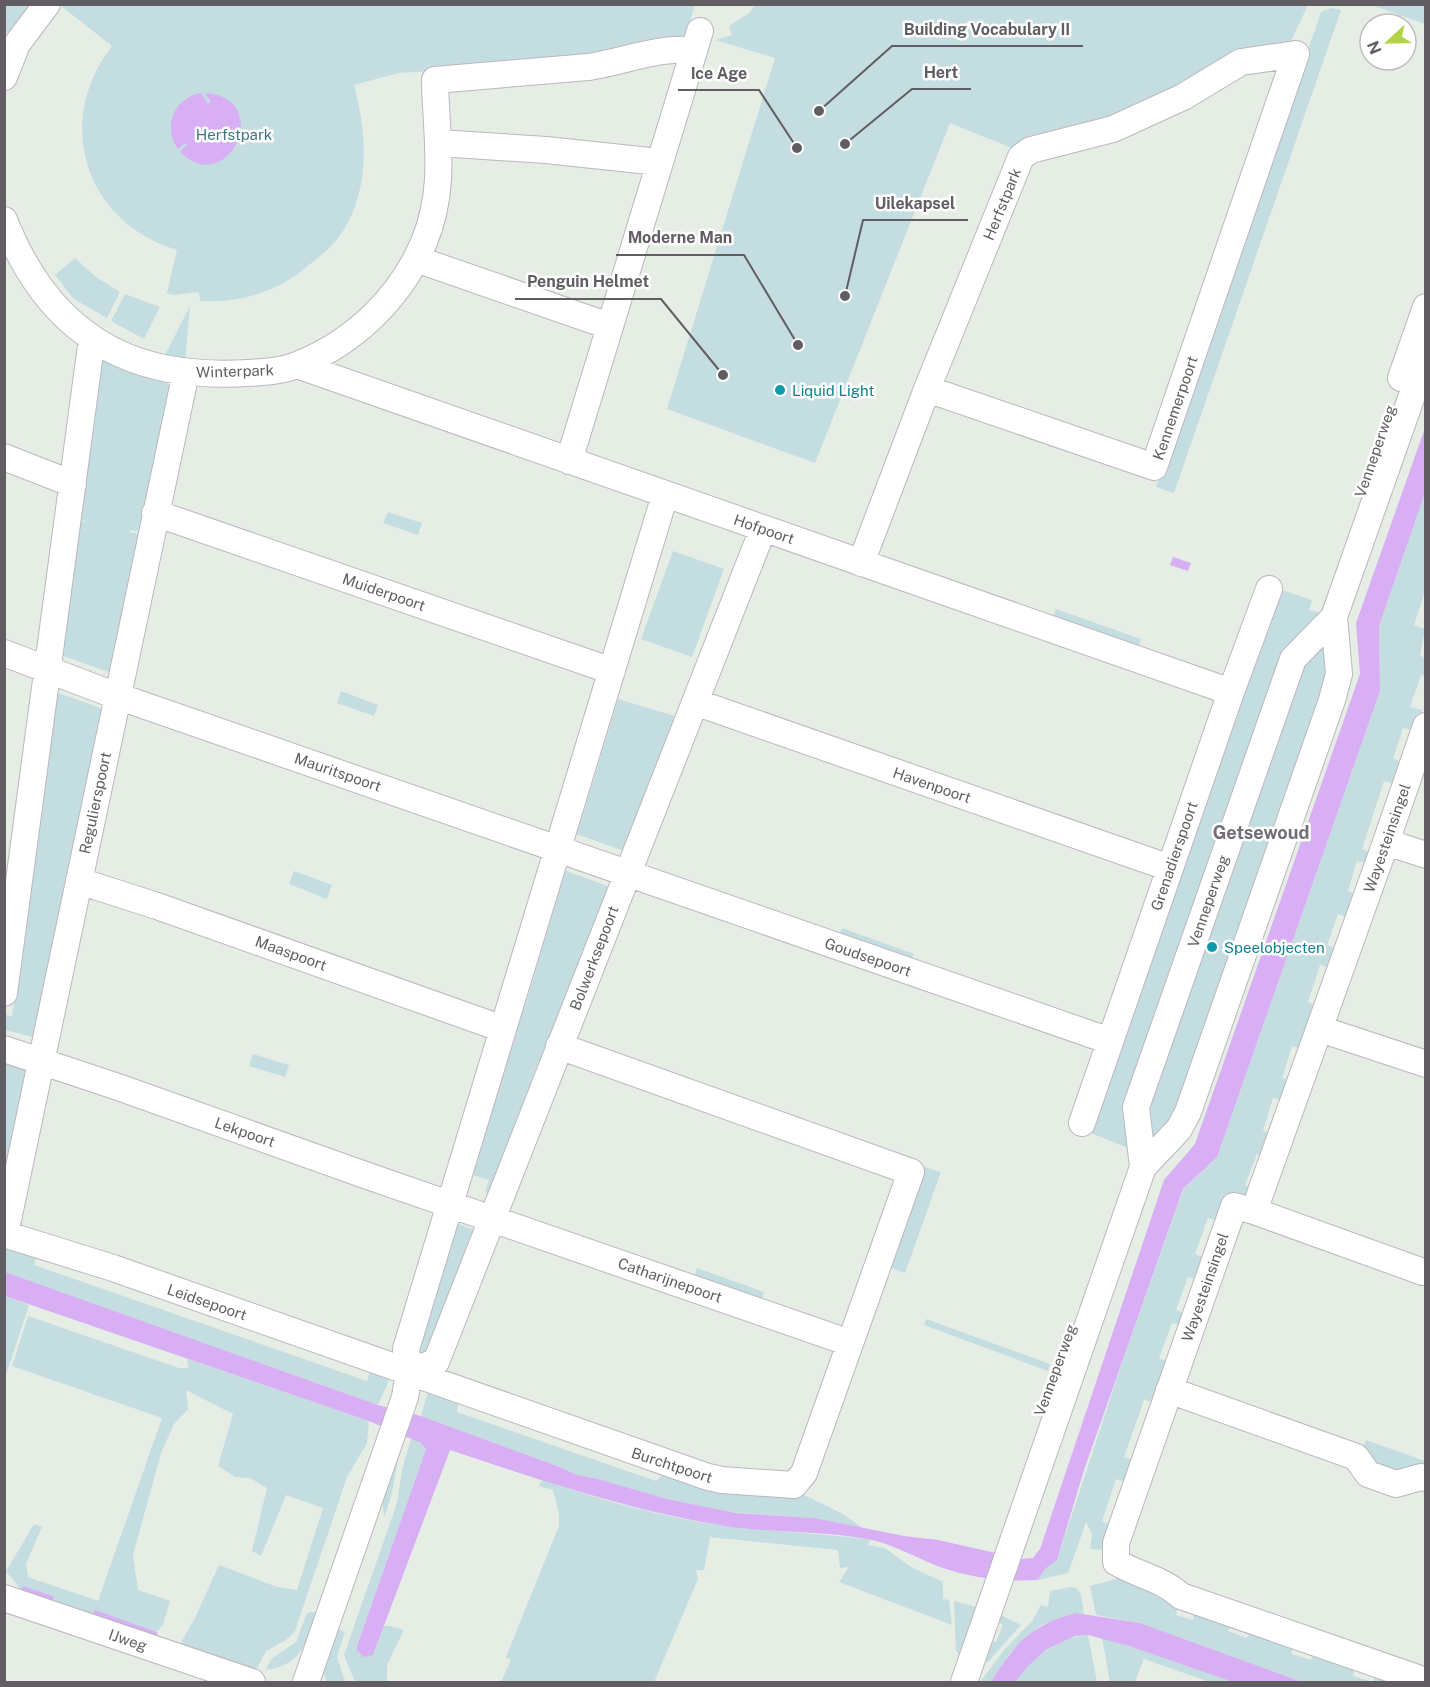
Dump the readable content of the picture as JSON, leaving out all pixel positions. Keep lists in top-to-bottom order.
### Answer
{
  "streets": {
    "street": [
      "Herfstpark",
      "Winterpark",
      "Kennemerpoort",
      "Venneperweg",
      "Hofpoort",
      "Muiderpoort",
      "Mauritspoort",
      "Havenpoort",
      "Regulierspoort",
      "Wayesteinsingel",
      "Grenadierspoort",
      "Maaspoort",
      "Goudsepoort",
      "Bolwerksepoort",
      "Lekpoort",
      "Catharijnepoort",
      "Leidsepoort",
      "Burchtpoort",
      "IJweg"
    ]
  },
  "crossings": [
    ["Herfstpark", "Kennemerpoort"],
    ["Herfstpark", "Hofpoort"],
    ["Winterpark", "Hofpoort"],
    ["Winterpark", "Regulierspoort"],
    ["Hofpoort", "Grenadierspoort"],
    ["Hofpoort", "Bolwerksepoort"],
    ["Muiderpoort", "Regulierspoort"],
    ["Mauritspoort", "Regulierspoort"],
    ["Mauritspoort", "Goudsepoort"],
    ["Mauritspoort", "Bolwerksepoort"],
    ["Havenpoort", "Grenadierspoort"],
    ["Havenpoort", "Bolwerksepoort"],
    ["Regulierspoort", "Maaspoort"],
    ["Regulierspoort", "Lekpoort"],
    ["Regulierspoort", "Leidsepoort"],
    ["Grenadierspoort", "Goudsepoort"],
    ["Goudsepoort", "Bolwerksepoort"],
    ["Bolwerksepoort", "Lekpoort"],
    ["Bolwerksepoort", "Catharijnepoort"],
    ["Bolwerksepoort", "Leidsepoort"],
    ["Bolwerksepoort", "Burchtpoort"],
    ["Lekpoort", "Catharijnepoort"],
    ["Catharijnepoort", "Burchtpoort"],
    ["Leidsepoort", "Burchtpoort"]
  ],
  "districts": ["Getsewoud"],
  "parks": ["Herfstpark"],
  "places": [
    "Building Vocabulary II",
    "Hert",
    "Ice Age",
    "Uilekapsel",
    "Moderne Man",
    "Penguin Helmet",
    "Liquid Light",
    "Speelobjecten"
  ],
  "north": "left"
}
